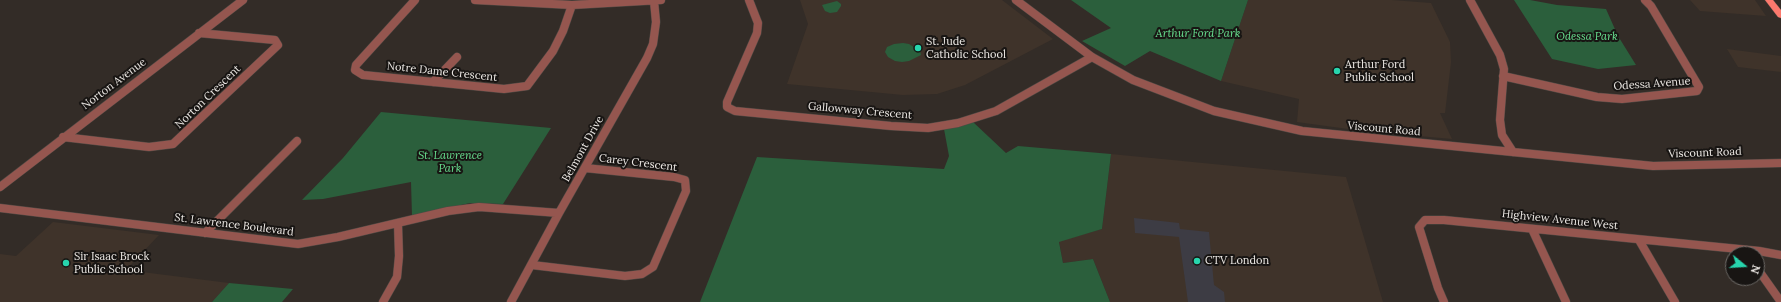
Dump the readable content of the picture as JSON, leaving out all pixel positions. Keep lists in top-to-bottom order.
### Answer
{
  "streets": {
    "street": [
      "Notre Dame Crescent",
      "Norton Avenue",
      "Odessa Avenue",
      "Norton Crescent",
      "Gallowway Crescent",
      "Viscount Road",
      "Belmont Drive",
      "Carey Crescent",
      "Highview Avenue West",
      "St. Lawrence Boulevard"
    ]
  },
  "crossings": [
    ["Norton Avenue", "Norton Crescent"],
    ["Gallowway Crescent", "Viscount Road"],
    ["Belmont Drive", "Carey Crescent"],
    ["Belmont Drive", "St. Lawrence Boulevard"]
  ],
  "parks": ["Arthur Ford Park", "Odessa Park", "St. Lawrence Park"],
  "places": [
    "St. Jude Catholic School",
    "Arthur Ford Public School",
    "CTV London",
    "Sir Isaac Brock Public School"
  ],
  "north": "right"
}
